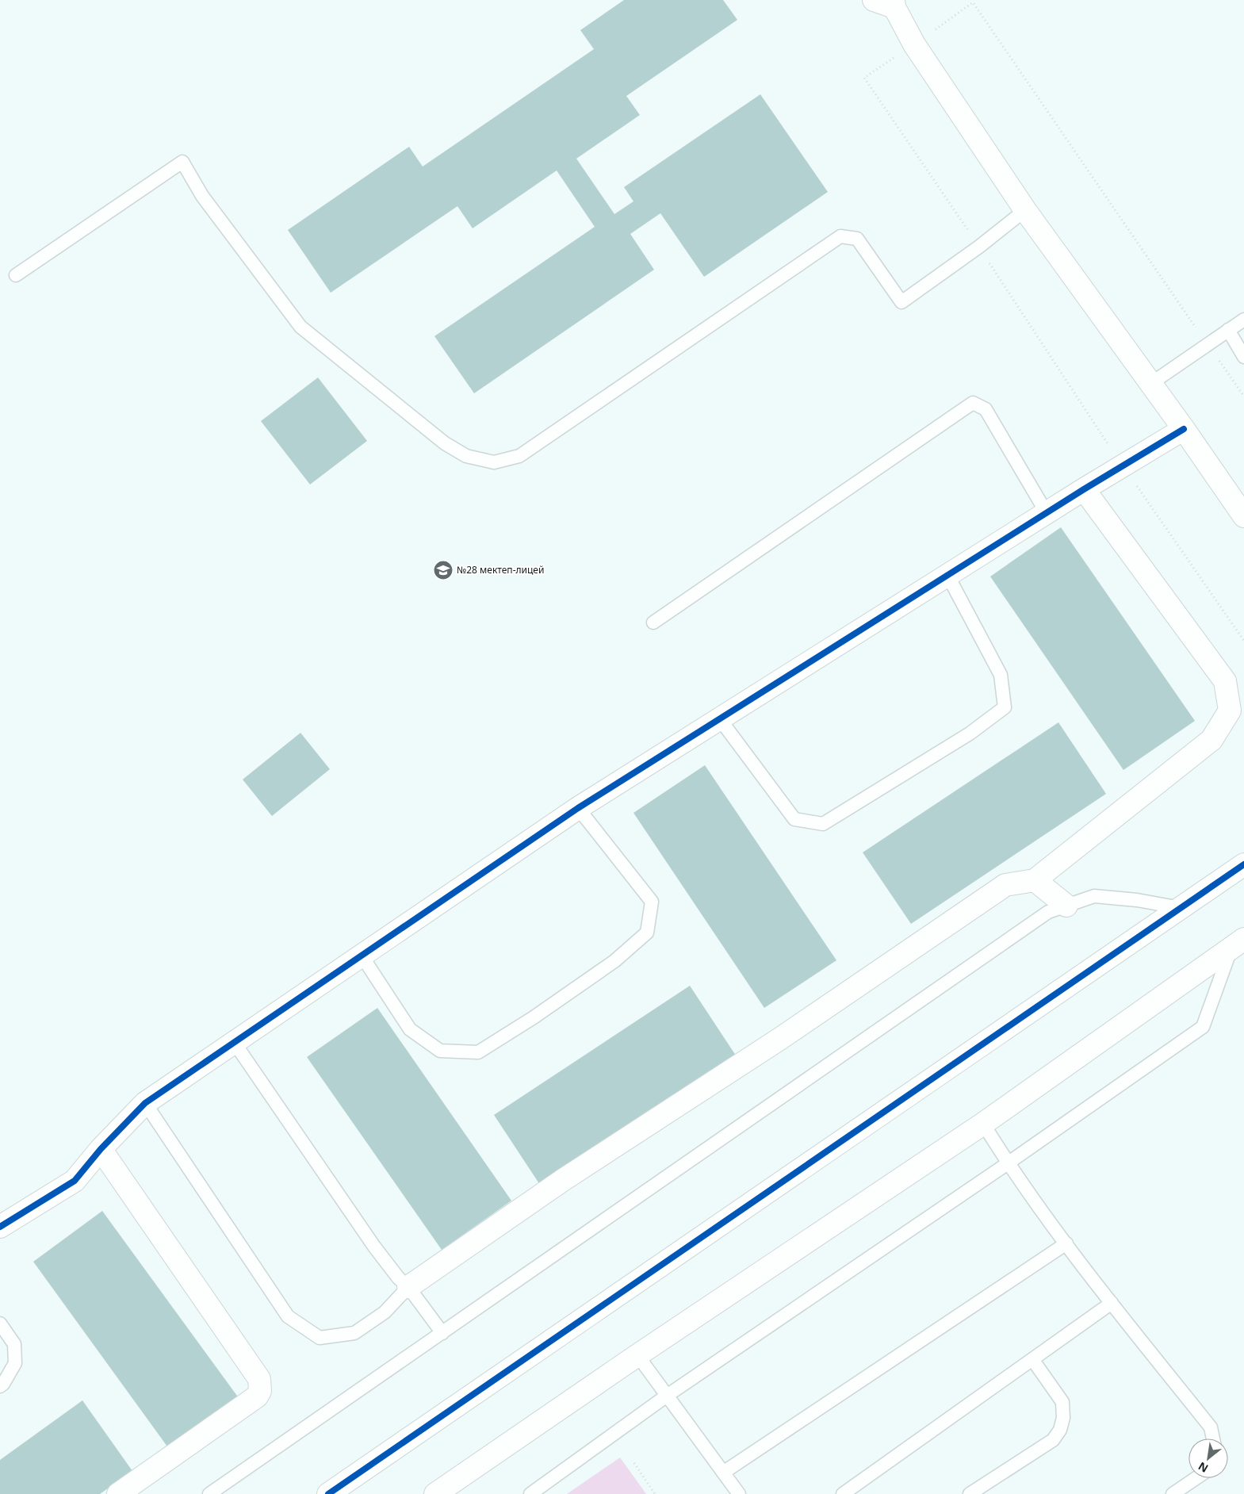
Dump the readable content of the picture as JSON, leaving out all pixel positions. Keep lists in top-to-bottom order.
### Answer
{
  "places": {
    "school or university": ["№28 мектеп-лицей"]
  },
  "north": "bottom left"
}
